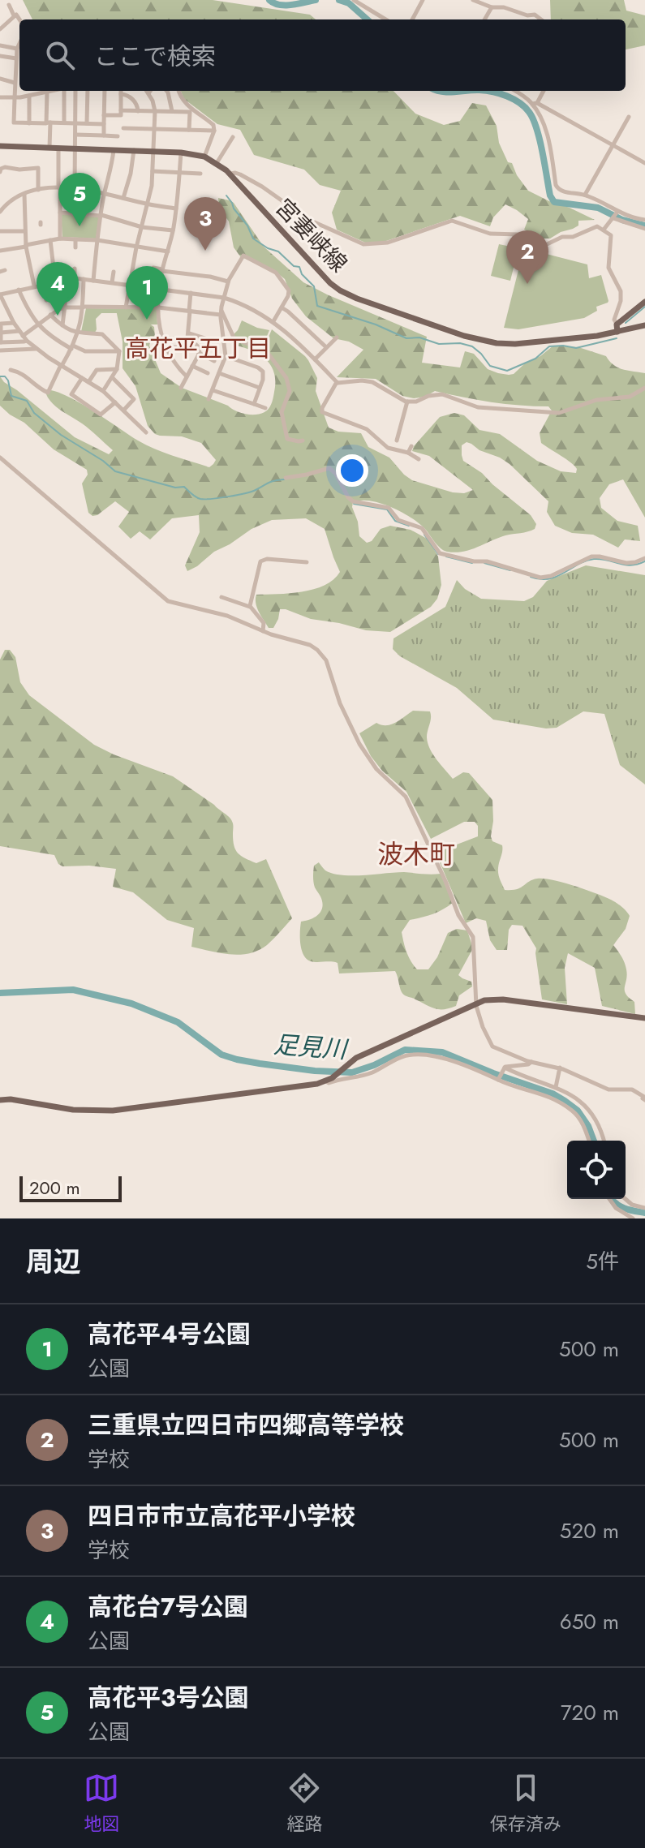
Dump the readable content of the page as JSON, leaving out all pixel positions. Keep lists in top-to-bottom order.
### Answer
{
  "streets": {
    "main road": ["宮妻峡線"]
  },
  "districts": ["高花平五丁目", "波木町"],
  "water": ["足見川"],
  "scale_bar": "200 m",
  "page": {
    "search": "ここで検索",
    "pins": [
      "5",
      "3",
      "2",
      "4",
      "1"
    ],
    "scale": "200 m",
    "heading": ["周辺", "5件"],
    "list": [
      {
        "mark": "1",
        "name": "高花平4号公園",
        "note": "公園",
        "value": "500 m"
      },
      {
        "mark": "2",
        "name": "三重県立四日市四郷高等学校",
        "note": "学校",
        "value": "500 m"
      },
      {
        "mark": "3",
        "name": "四日市市立高花平小学校",
        "note": "学校",
        "value": "520 m"
      },
      {
        "mark": "4",
        "name": "高花台7号公園",
        "note": "公園",
        "value": "650 m"
      },
      {
        "mark": "5",
        "name": "高花平3号公園",
        "note": "公園",
        "value": "720 m"
      }
    ],
    "nav": ["地図", "経路", "保存済み"]
  }
}
